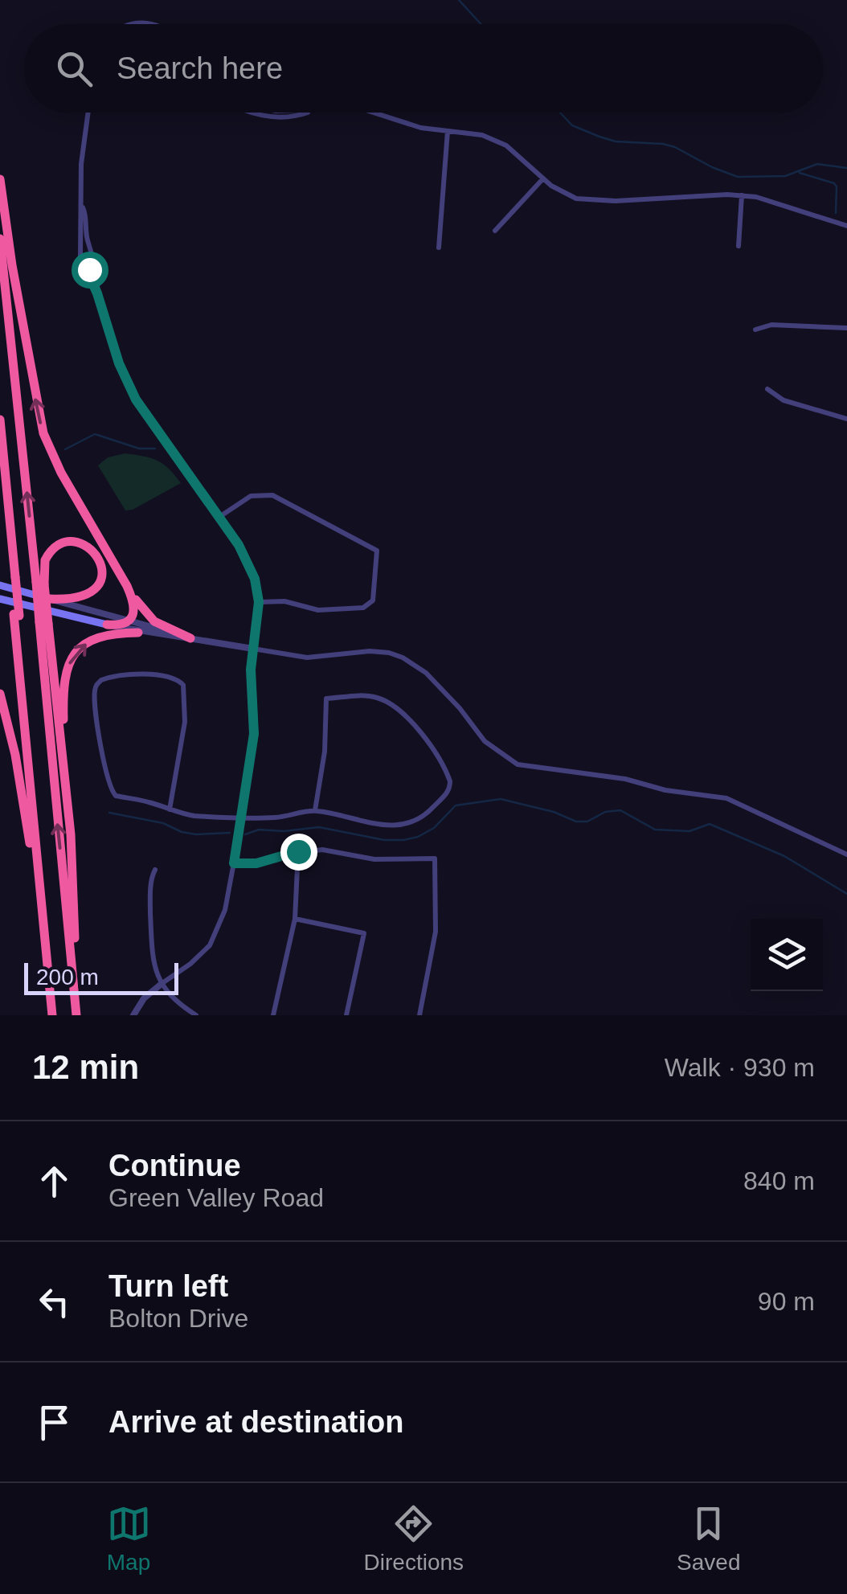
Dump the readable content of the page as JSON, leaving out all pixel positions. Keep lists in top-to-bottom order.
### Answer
{
  "scale_bar": "200 m",
  "page": {
    "search": "Search here",
    "scale": "200 m",
    "heading": ["12 min", "Walk · 930 m"],
    "list": [
      ["Continue", "Green Valley Road", "840 m"],
      ["Turn left", "Bolton Drive", "90 m"],
      "Arrive at destination"
    ],
    "nav": ["Map", "Directions", "Saved"]
  }
}
